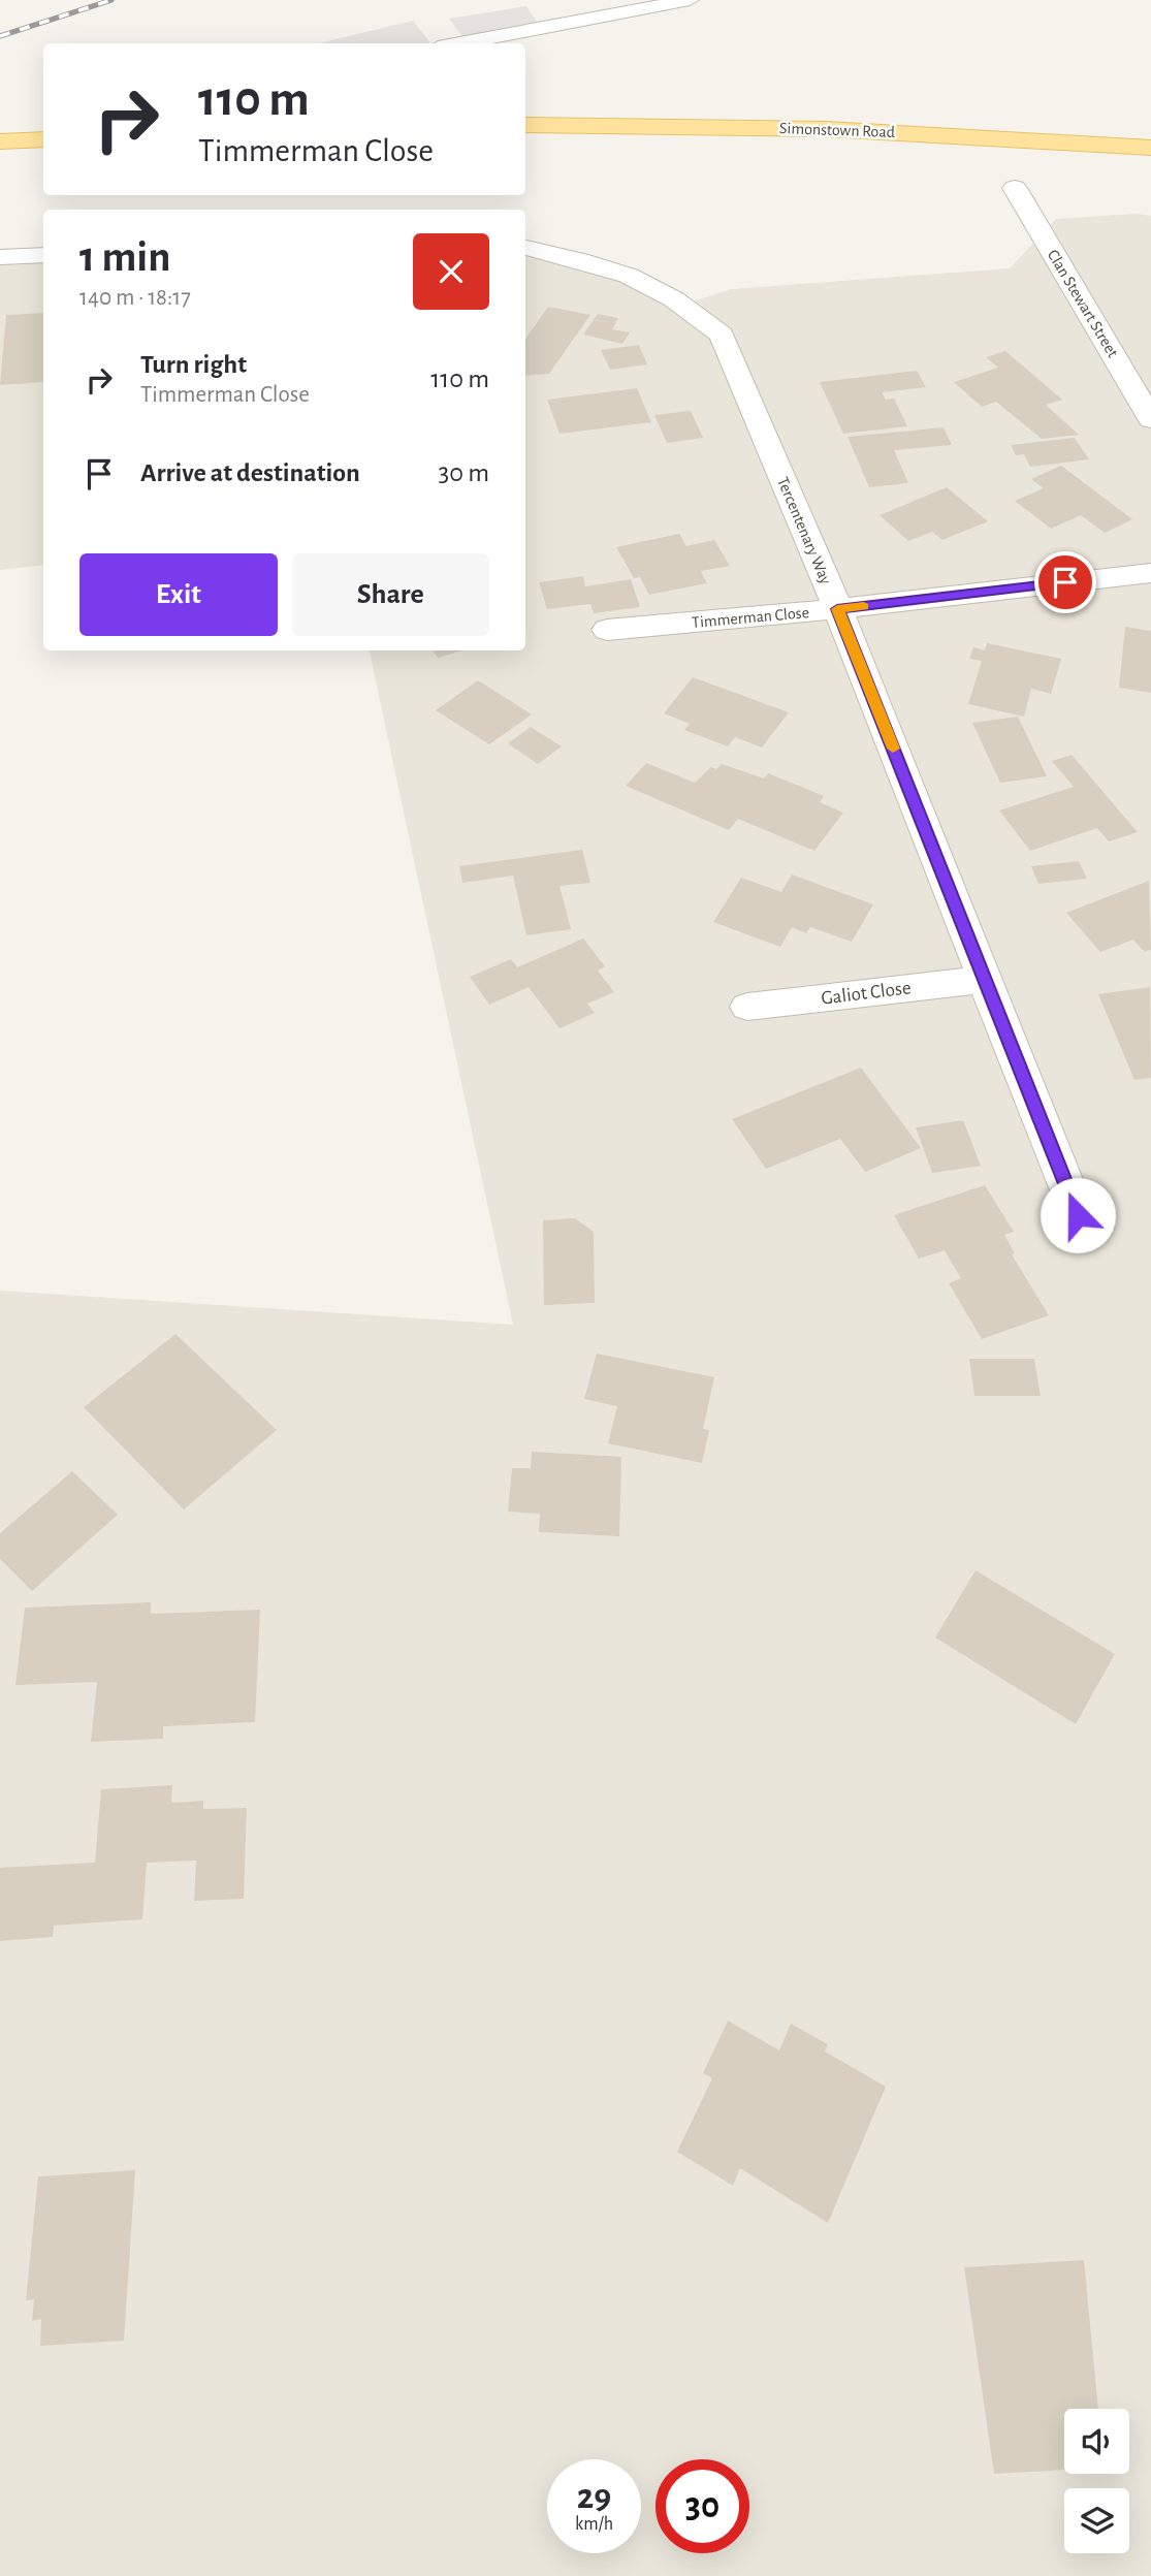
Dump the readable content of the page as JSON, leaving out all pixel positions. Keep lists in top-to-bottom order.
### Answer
{
  "streets": {
    "main road": ["Simonstown Road"],
    "street": [
      "Clan Stewart Street",
      "Tercentenary Way",
      "Timmerman Close",
      "Galiot Close"
    ]
  },
  "crossings": [
    ["Tercentenary Way", "Timmerman Close"],
    ["Tercentenary Way", "Galiot Close"]
  ],
  "page": {
    "turn": ["110 m", "Timmerman Close"],
    "heading": ["1 min", "140 m · 18:17"],
    "list": [
      {
        "name": "Turn right",
        "note": "Timmerman Close",
        "value": "110 m"
      },
      {
        "name": "Arrive at destination",
        "value": "30 m"
      }
    ],
    "buttons": ["Exit", "Share"],
    "speed": "29 km/h",
    "limit": "30"
  }
}
